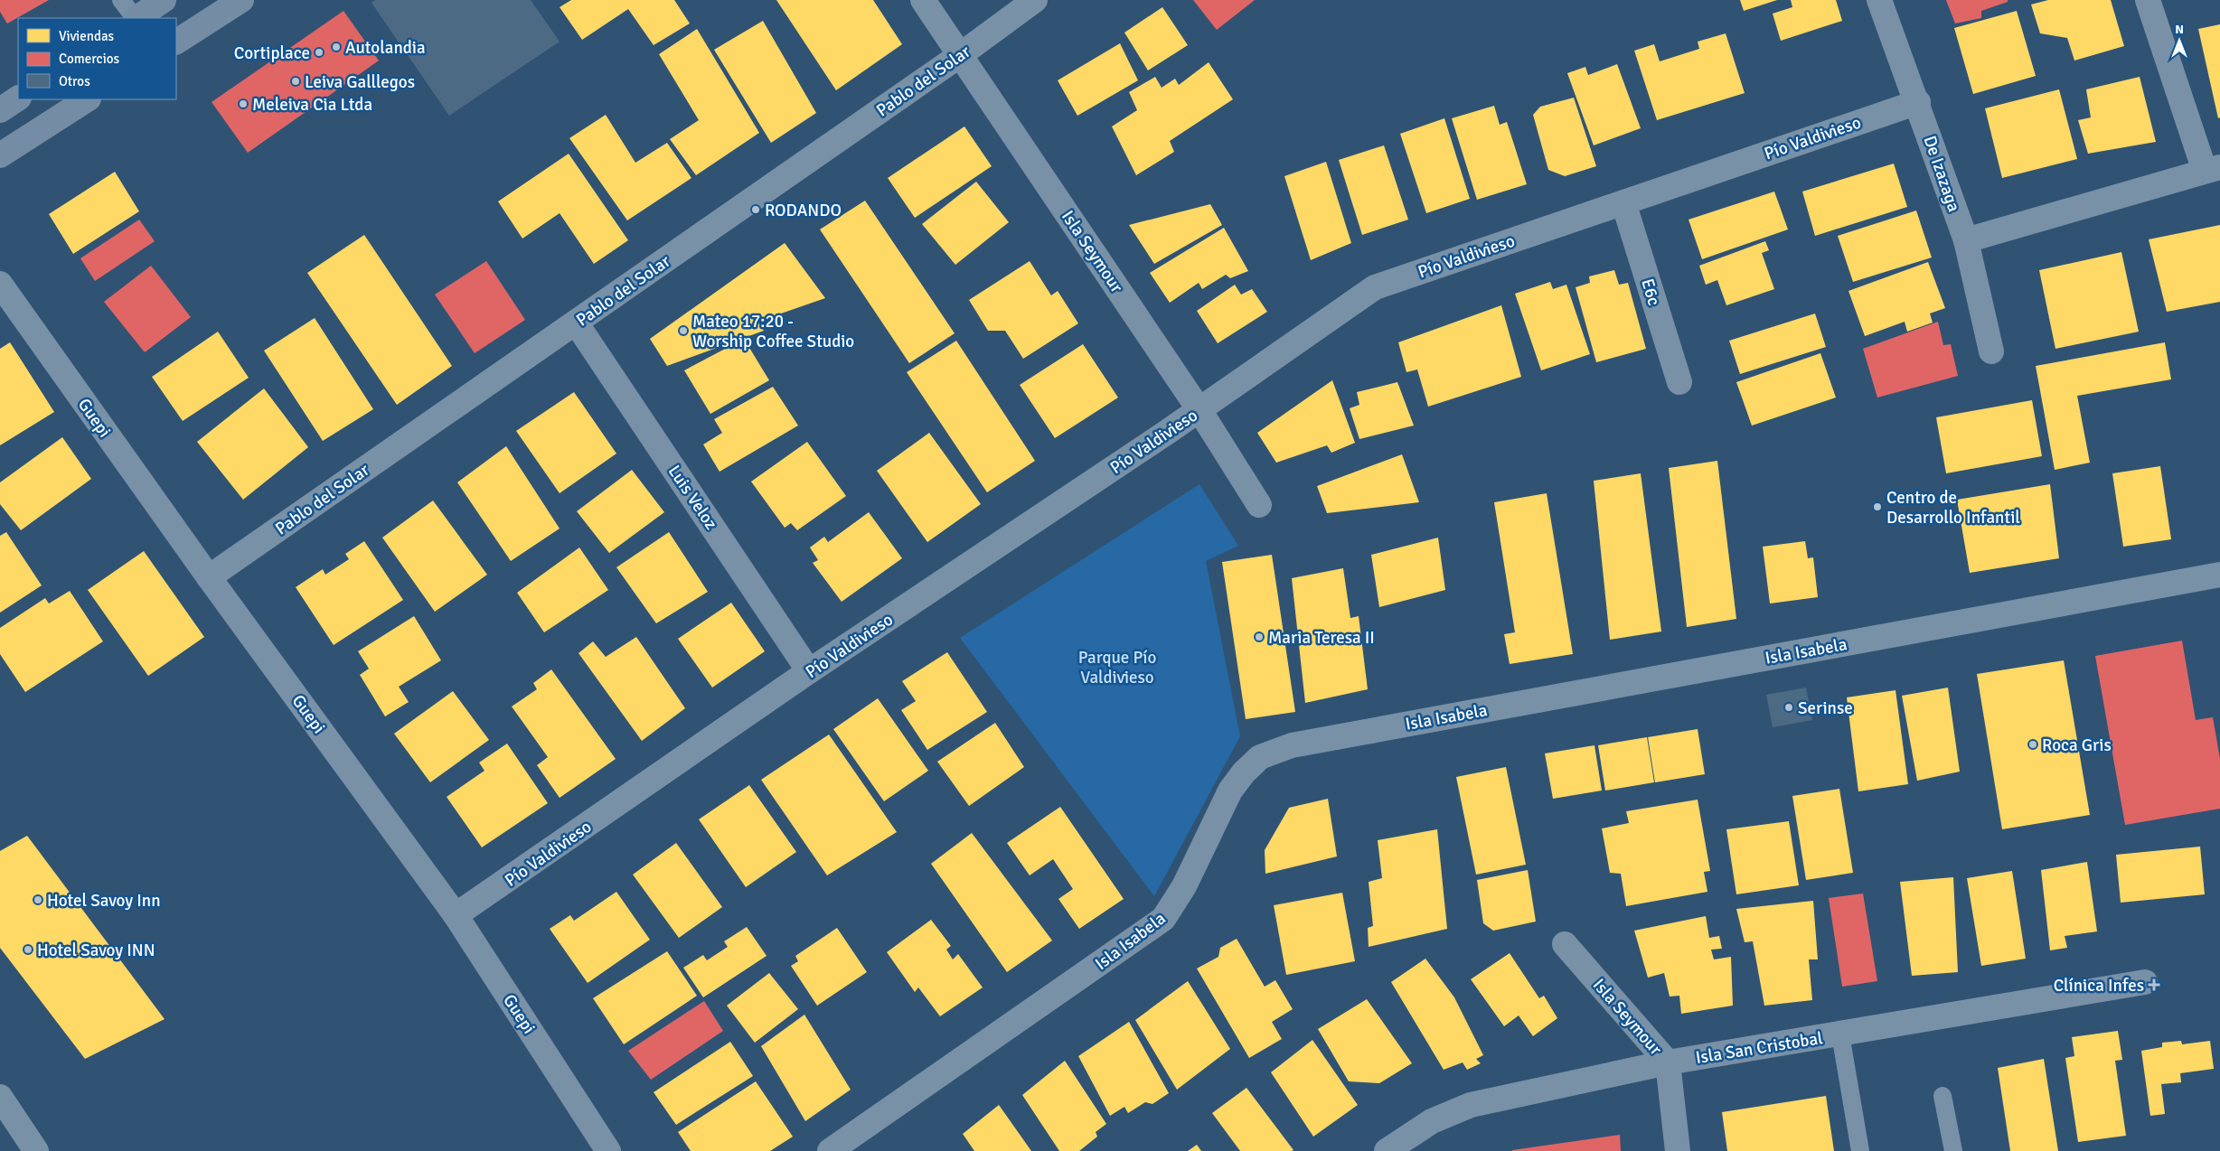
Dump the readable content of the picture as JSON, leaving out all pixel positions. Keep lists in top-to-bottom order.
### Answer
{
  "streets": {
    "street": [
      "Pablo del Solar",
      "Pío Valdivieso",
      "De Izazaga",
      "Isla Seymour",
      "E6c",
      "Guepi",
      "Luis Veloz",
      "Isla Isabela",
      "Isla San Cristobal"
    ]
  },
  "crossings": [
    ["Pablo del Solar", "Isla Seymour"],
    ["Pablo del Solar", "Guepi"],
    ["Pablo del Solar", "Luis Veloz"],
    ["Pío Valdivieso", "De Izazaga"],
    ["Pío Valdivieso", "Isla Seymour"],
    ["Pío Valdivieso", "E6c"],
    ["Pío Valdivieso", "Guepi"],
    ["Pío Valdivieso", "Luis Veloz"],
    ["Isla Seymour", "Isla San Cristobal"]
  ],
  "parks": ["Parque Pío Valdivieso"],
  "places": {
    "other": [
      "Autolandia",
      "Cortiplace",
      "Leiva Galllegos",
      "Meleiva Cia Ltda",
      "RODANDO",
      "Mateo 17:20 - Worship Coffee Studio",
      "Centro de Desarrollo Infantil",
      "Maria Teresa II",
      "Serinse",
      "Roca Gris",
      "Hotel Savoy Inn",
      "Hotel Savoy INN"
    ],
    "health": ["Clínica Infes"]
  },
  "legend": ["Viviendas", "Comercios", "Otros"],
  "north": "top"
}
